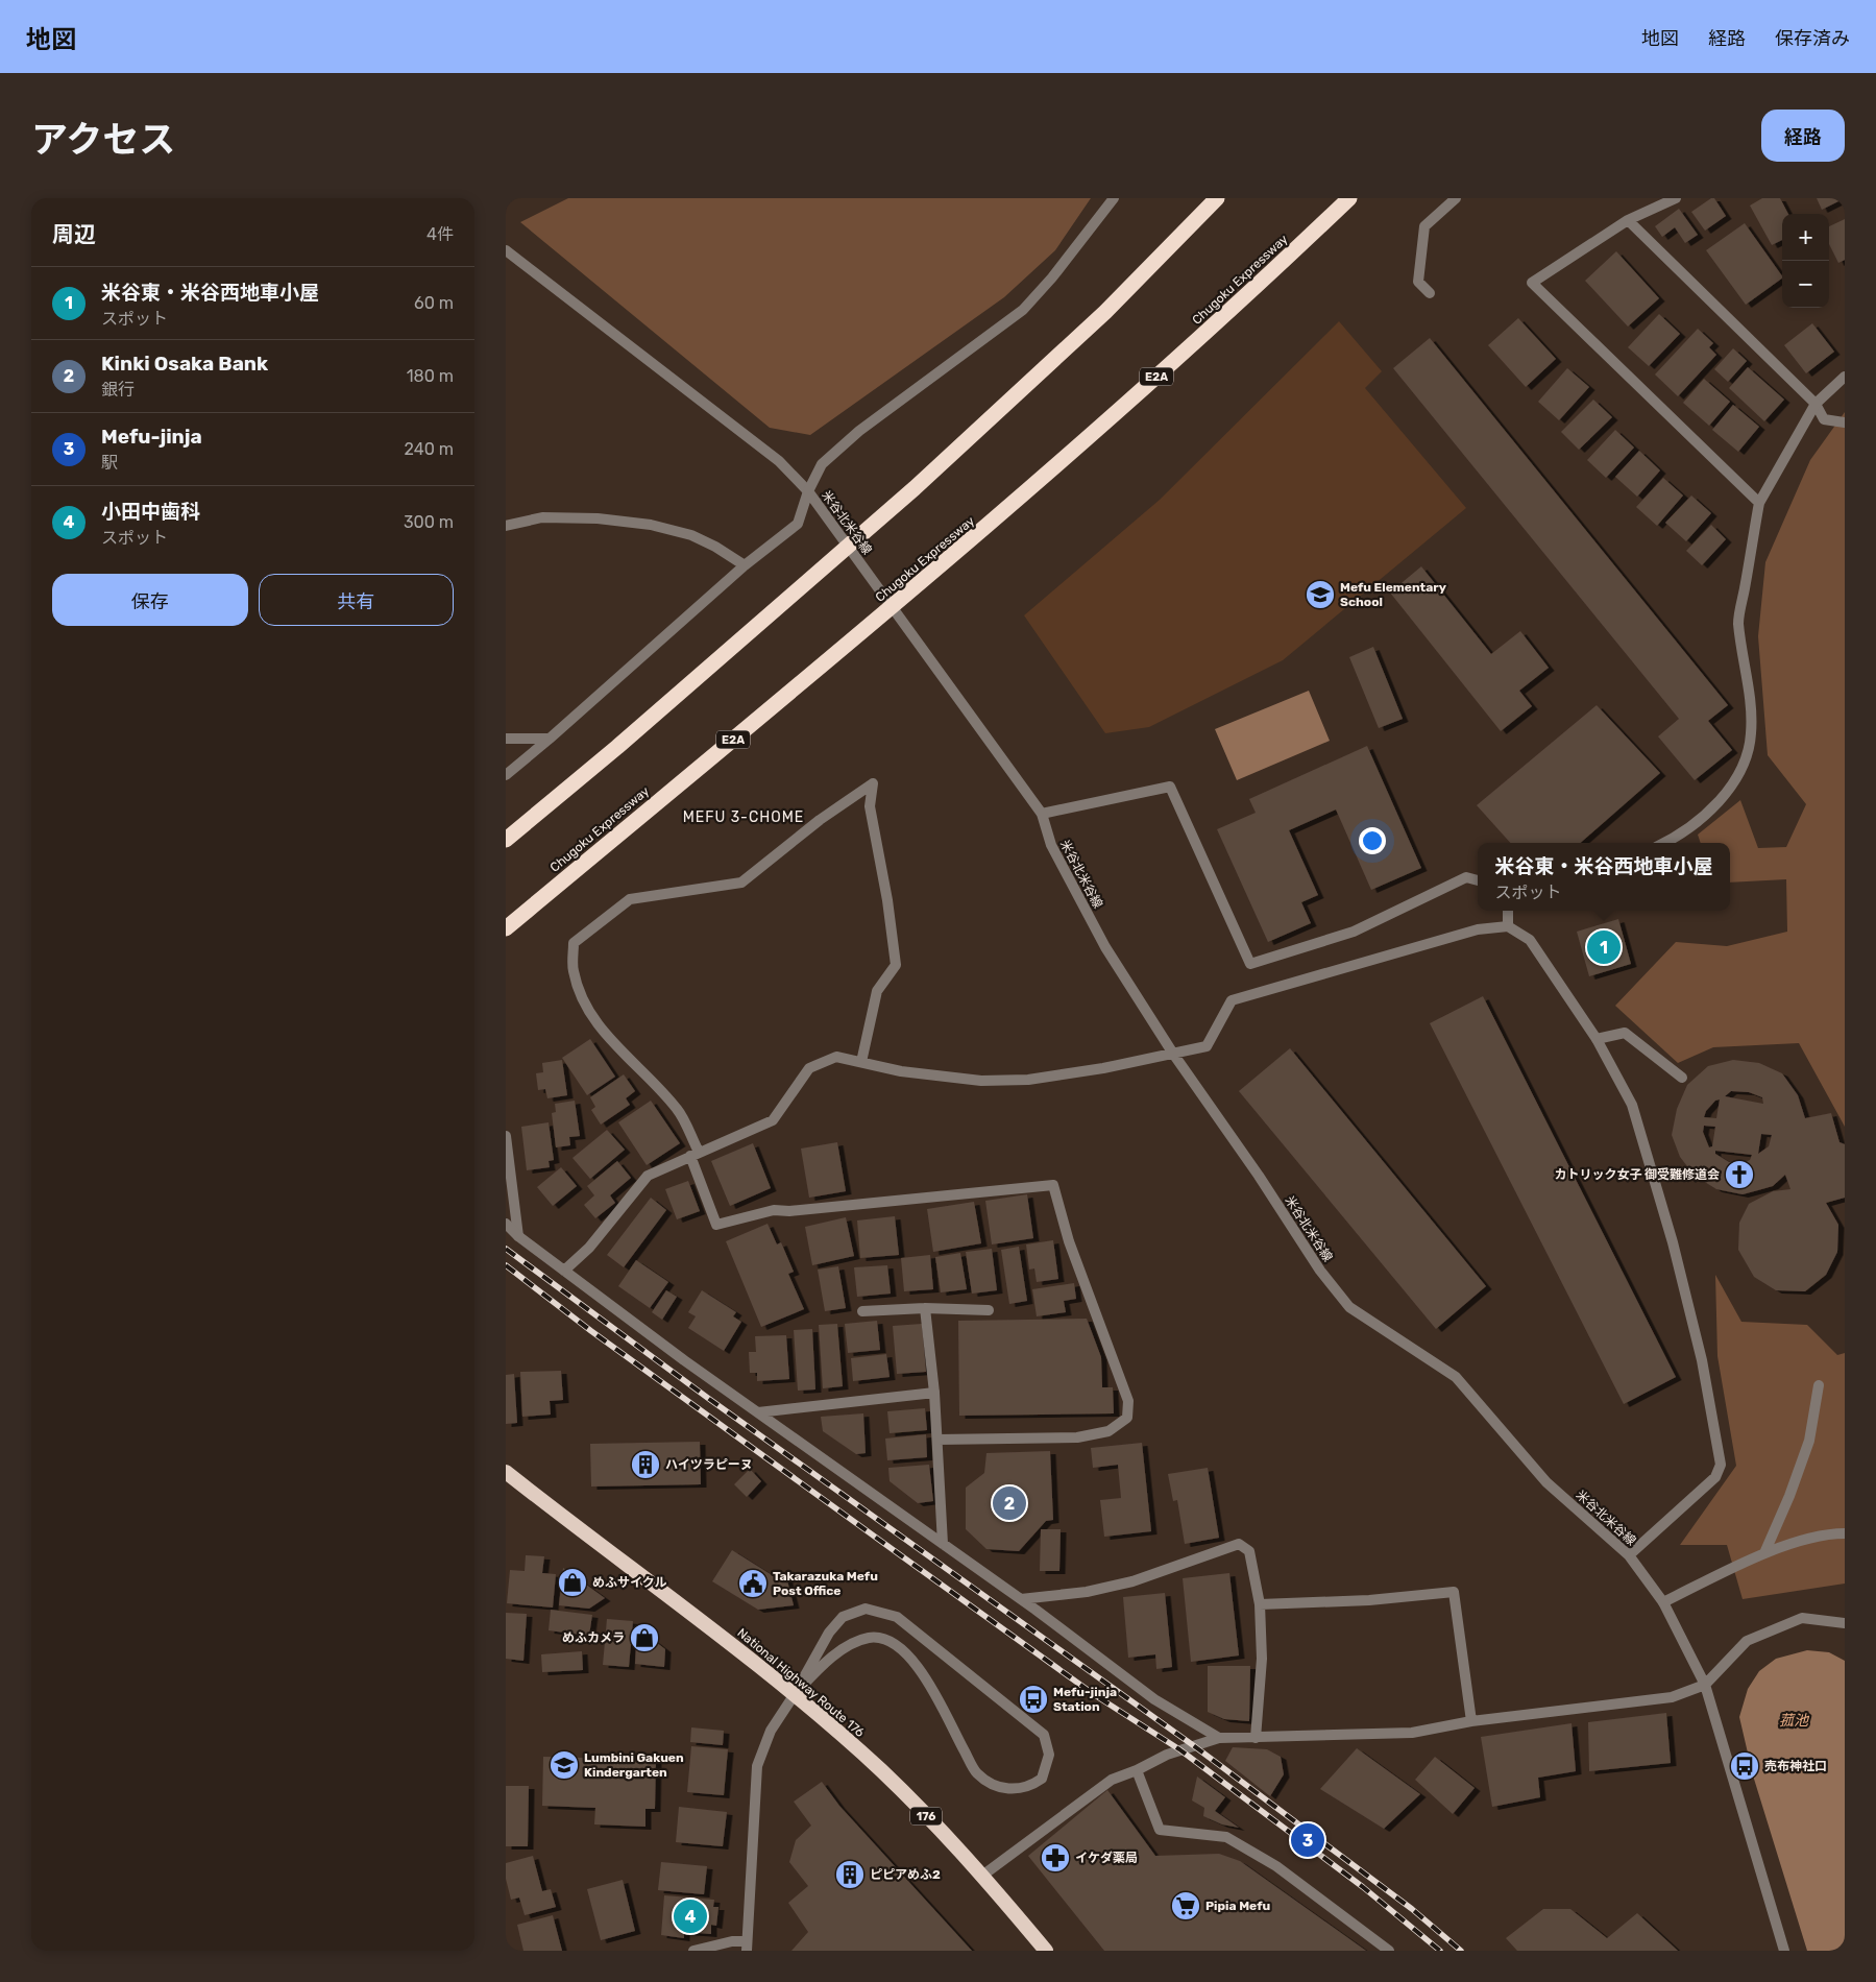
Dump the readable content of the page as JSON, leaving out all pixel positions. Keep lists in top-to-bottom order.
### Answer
{
  "streets": {
    "highway": [
      "Chugoku Expressway",
      "E2A",
      "National Highway Route 176",
      "176"
    ],
    "street": ["米谷北米谷線"]
  },
  "districts": ["MEFU 3-CHOME"],
  "water": ["菰池"],
  "places": {
    "school or university": ["Mefu Elementary School", "Lumbini Gakuen Kindergarten"],
    "church": ["カトリック女子 御受難修道会"],
    "building": ["ハイツラピーヌ", "ピピアめふ2"],
    "shop": ["めふサイクル", "めふカメラ"],
    "public building": ["Takarazuka Mefu Post Office"],
    "bus stop": ["Mefu-jinja Station", "売布神社口"],
    "pharmacy": ["イケダ薬局"],
    "supermarket": ["Pipia Mefu"]
  },
  "page": {
    "header": "地図",
    "nav": ["地図", "経路", "保存済み"],
    "title": "アクセス",
    "buttons": [
      "経路",
      ["保存", "共有"]
    ],
    "heading": ["周辺", "4件"],
    "map_buttons": ["+", "−"],
    "list": [
      {
        "mark": "1",
        "name": "米谷東・米谷西地車小屋",
        "note": "スポット",
        "value": "60 m"
      },
      {
        "mark": "2",
        "name": "Kinki Osaka Bank",
        "note": "銀行",
        "value": "180 m"
      },
      {
        "mark": "3",
        "name": "Mefu-jinja",
        "note": "駅",
        "value": "240 m"
      },
      {
        "mark": "4",
        "name": "小田中歯科",
        "note": "スポット",
        "value": "300 m"
      }
    ],
    "popup": ["米谷東・米谷西地車小屋", "スポット"],
    "pins": [
      "1",
      "2",
      "3",
      "4"
    ]
  }
}
